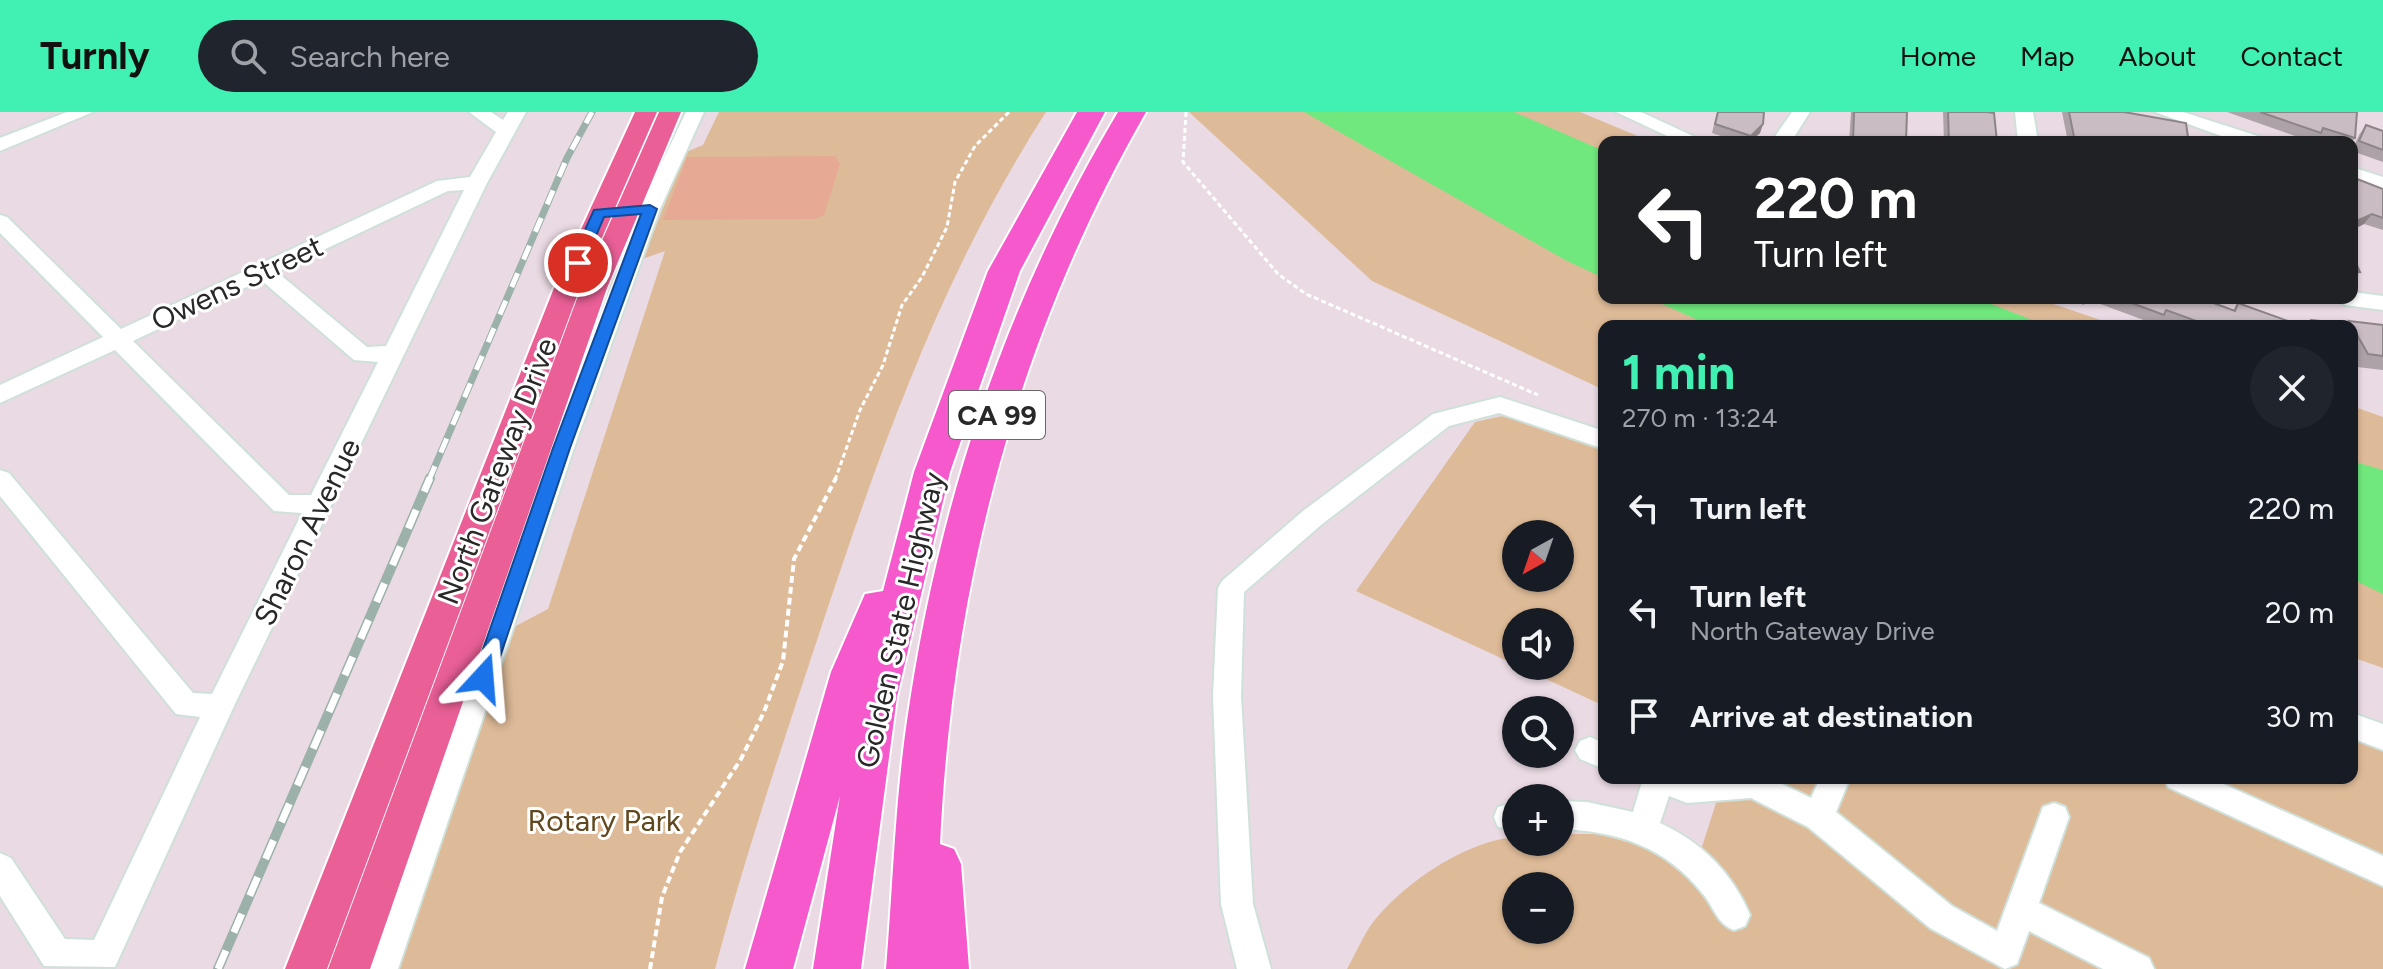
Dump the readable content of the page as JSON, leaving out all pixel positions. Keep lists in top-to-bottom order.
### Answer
{
  "streets": {
    "highway": ["CA 99", "Golden State Highway"],
    "main road": ["North Gateway Drive"],
    "street": ["Owens Street", "Sharon Avenue"]
  },
  "crossings": [
    ["Owens Street", "Sharon Avenue"]
  ],
  "parks": ["Rotary Park"],
  "north": "bottom left",
  "page": {
    "header": "Turnly",
    "search": "Search here",
    "nav": [
      "Home",
      "Map",
      "About",
      "Contact"
    ],
    "turn": ["220 m", "Turn left"],
    "heading": ["1 min", "270 m · 13:24"],
    "list": [
      {
        "name": "Turn left",
        "value": "220 m"
      },
      {
        "name": "Turn left",
        "note": "North Gateway Drive",
        "value": "20 m"
      },
      {
        "name": "Arrive at destination",
        "value": "30 m"
      }
    ],
    "map_buttons": ["+", "−"]
  }
}
